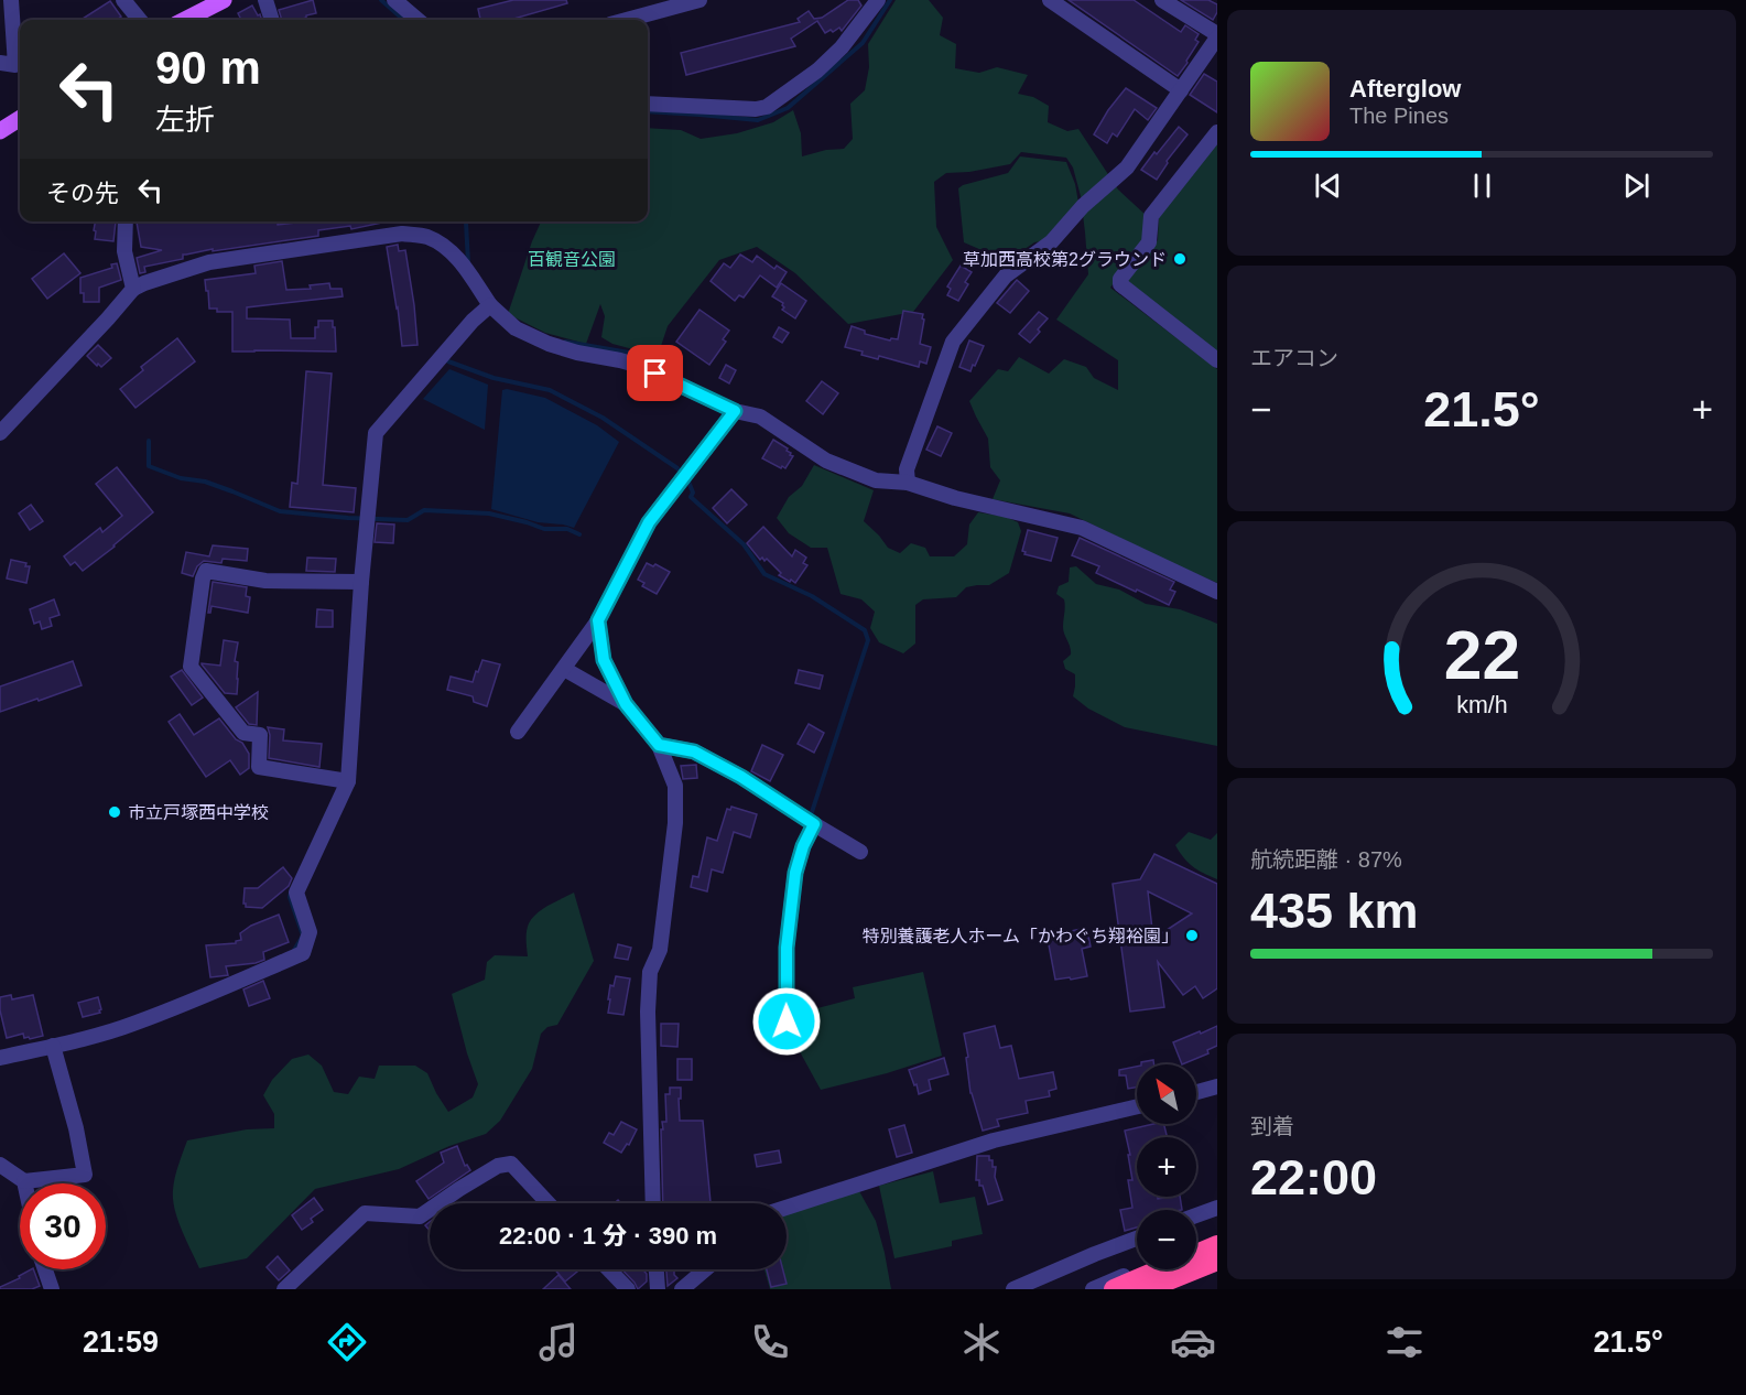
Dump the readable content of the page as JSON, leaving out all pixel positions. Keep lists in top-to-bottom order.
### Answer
{
  "parks": ["百観音公園"],
  "places": ["草加西高校第2グラウンド", "市立戸塚西中学校", "特別養護老人ホーム「かわぐち翔裕園」"],
  "north": "top left",
  "page": {
    "turn": ["90 m", "左折"],
    "song": ["Afterglow", "The Pines"],
    "then": "その先",
    "tile": [
      "エアコン",
      ["航続距離 · 87%", "435 km"],
      ["到着", "22:00"]
    ],
    "heat": ["−", "21.5°", "+"],
    "map_buttons": ["+", "−"],
    "limit": "30",
    "trip": "22:00 · 1 分 · 390 m",
    "tabs": ["21:59", "21.5°"],
    "gauge": ["22", "km/h"]
  }
}
